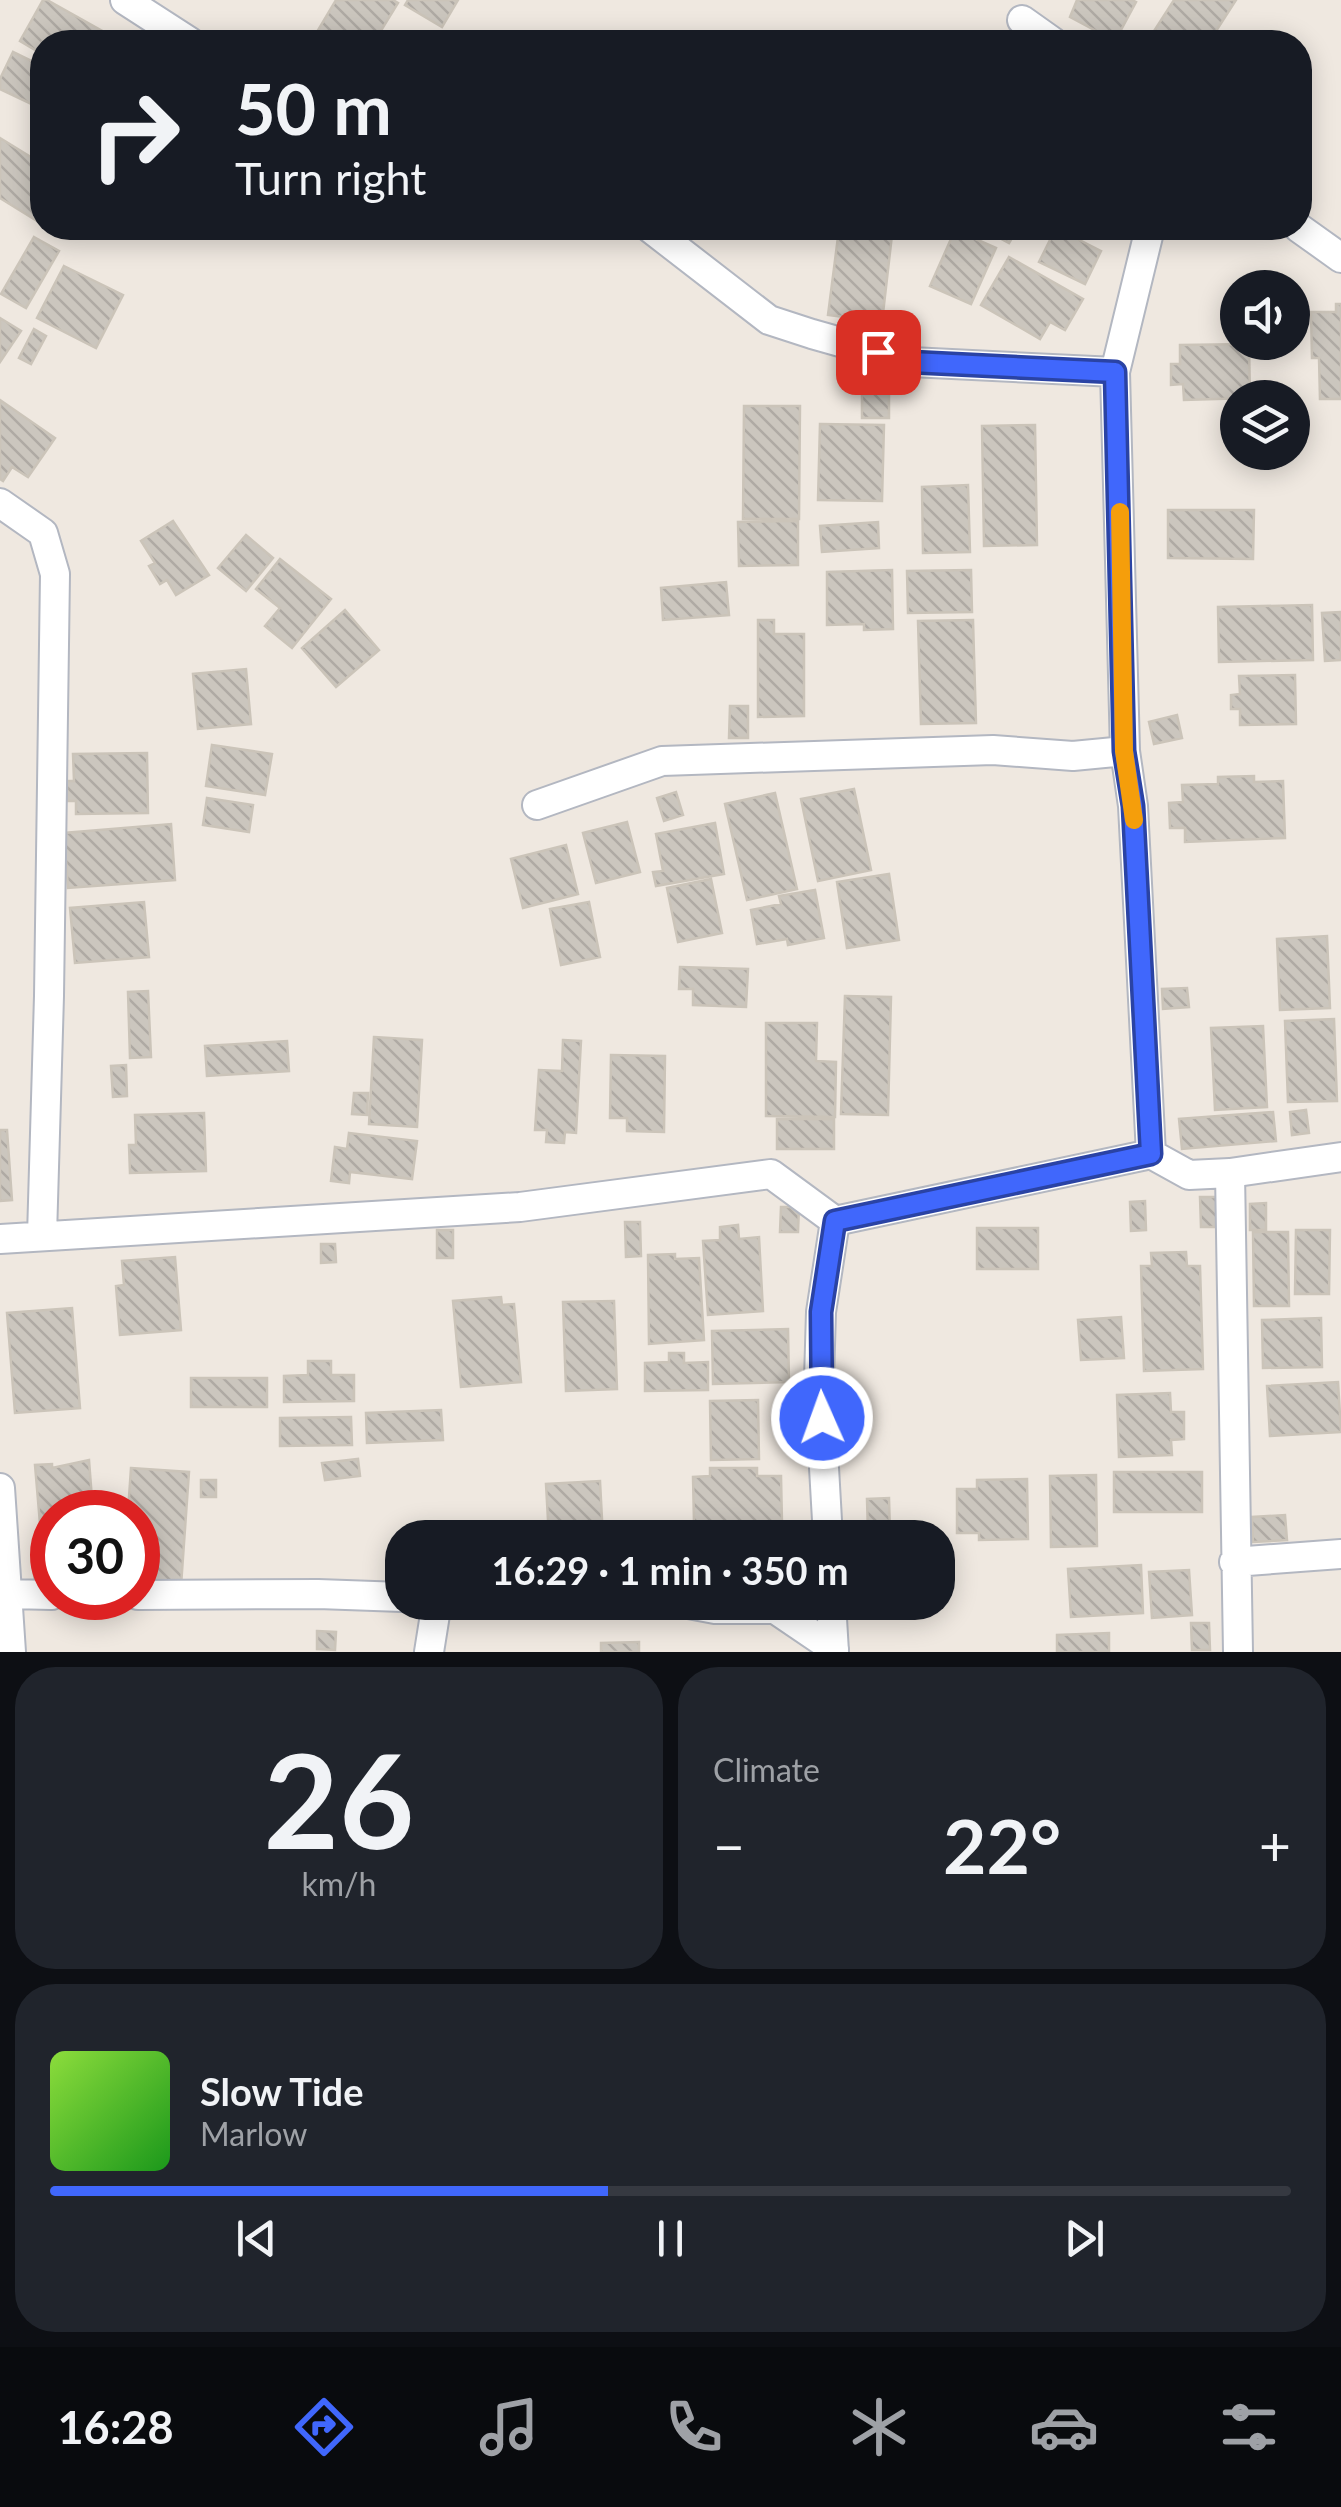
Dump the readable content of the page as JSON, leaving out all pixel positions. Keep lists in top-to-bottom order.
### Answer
{
  "page": {
    "turn": ["50 m", "Turn right"],
    "limit": "30",
    "trip": "16:29 · 1 min · 350 m",
    "tile": [
      ["26", "km/h"],
      "Climate"
    ],
    "heat": ["−", "22°", "+"],
    "song": ["Slow Tide", "Marlow"],
    "tabs": "16:28"
  }
}
